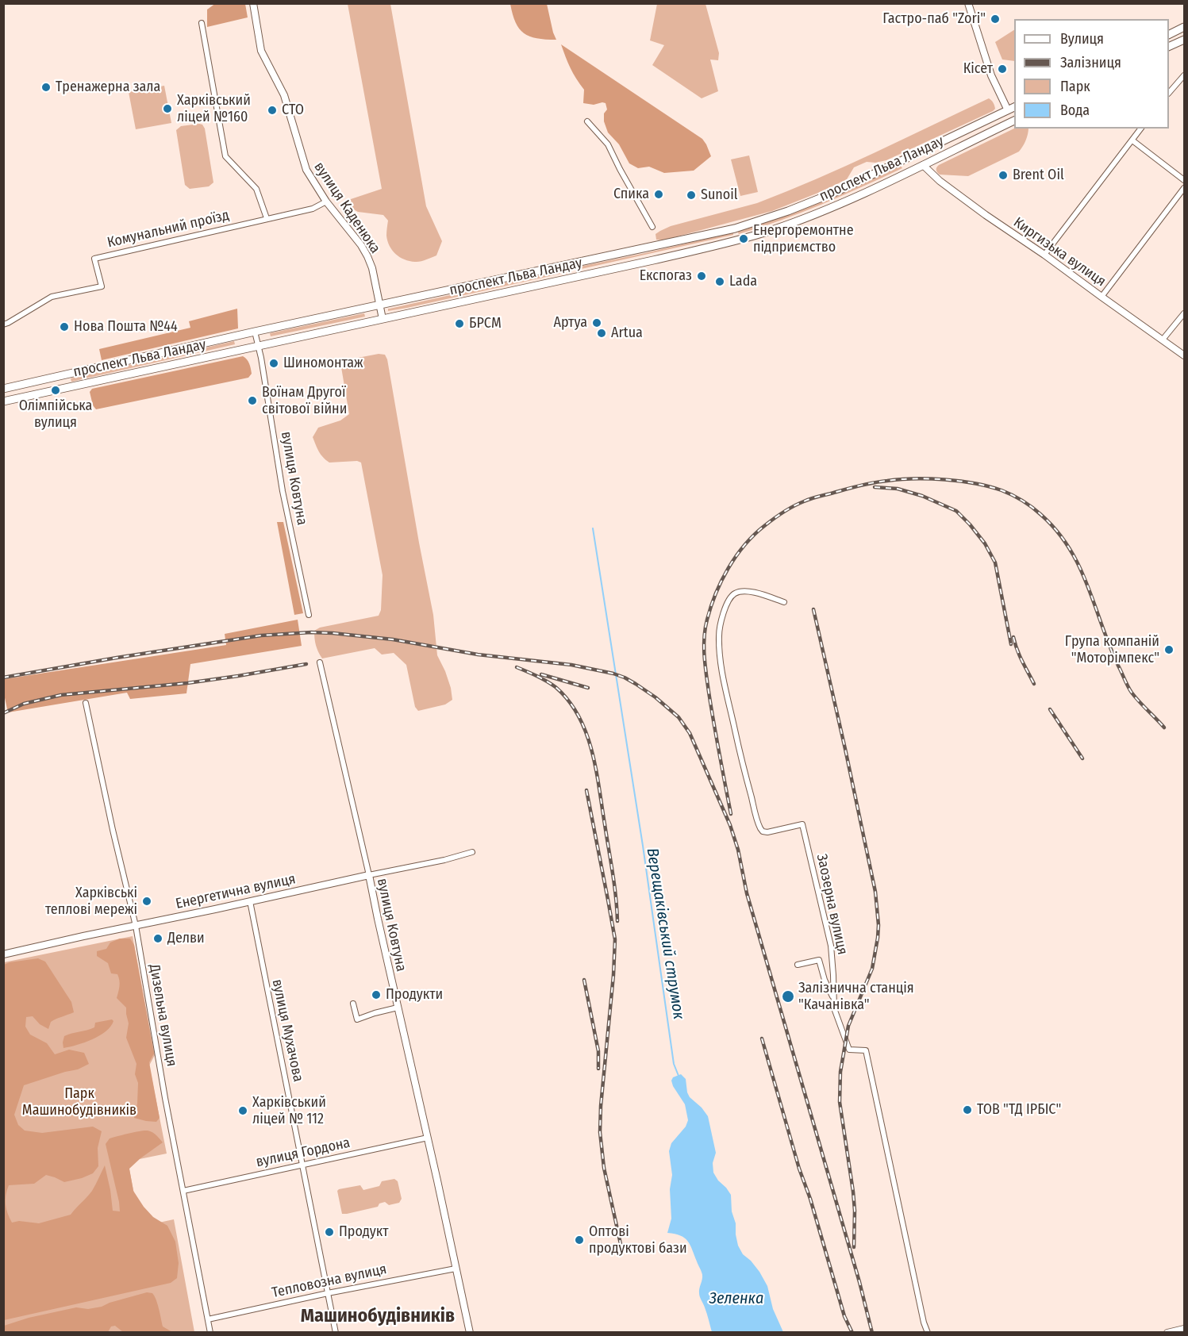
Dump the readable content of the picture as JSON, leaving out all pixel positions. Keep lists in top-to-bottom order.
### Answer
{
  "streets": {
    "main road": ["проспект Льва Ландау"],
    "street": [
      "вулиця Каденюка",
      "Комунальний проїзд",
      "Киргизька вулиця",
      "вулиця Ковтуна",
      "Енергетична вулиця",
      "Заозерна вулиця",
      "Дизельна вулиця",
      "вулиця Мухачова",
      "вулиця Гордона",
      "Тепловозна вулиця"
    ]
  },
  "crossings": [
    ["проспект Льва Ландау", "вулиця Каденюка"],
    ["проспект Льва Ландау", "Киргизька вулиця"],
    ["проспект Льва Ландау", "вулиця Ковтуна"],
    ["вулиця Ковтуна", "Енергетична вулиця"],
    ["вулиця Ковтуна", "вулиця Гордона"],
    ["вулиця Ковтуна", "Тепловозна вулиця"],
    ["Енергетична вулиця", "Дизельна вулиця"],
    ["Енергетична вулиця", "вулиця Мухачова"],
    ["Дизельна вулиця", "вулиця Гордона"],
    ["Дизельна вулиця", "Тепловозна вулиця"],
    ["вулиця Мухачова", "вулиця Гордона"],
    ["вулиця Мухачова", "Тепловозна вулиця"]
  ],
  "districts": ["Машинобудівників"],
  "water": ["Верещаківський струмок", "Зеленка"],
  "parks": ["Парк Машинобудівників"],
  "places": [
    "Гастро-паб \"Zori\"",
    "Кісет",
    "Тренажерна зала",
    "Харківський ліцей №160",
    "СТО",
    "Brent Oil",
    "Спика",
    "Sunoil",
    "Енергоремонтне підприємство",
    "Експогаз",
    "Lada",
    "Артуа",
    "БРСМ",
    "Нова Пошта №44",
    "Artua",
    "Шиномонтаж",
    "Олімпійська вулиця",
    "Воїнам Другої світової війни",
    "Група компаній \"Моторімпекс\"",
    "Харківські теплові мережі",
    "Делви",
    "Продукти",
    "Залізнична станція \"Качанівка\"",
    "ТОВ \"ТД ІРБІС\"",
    "Харківський ліцей № 112",
    "Продукт",
    "Оптові продуктові бази"
  ],
  "legend": [
    "Вулиця",
    "Залізниця",
    "Парк",
    "Вода"
  ]
}
